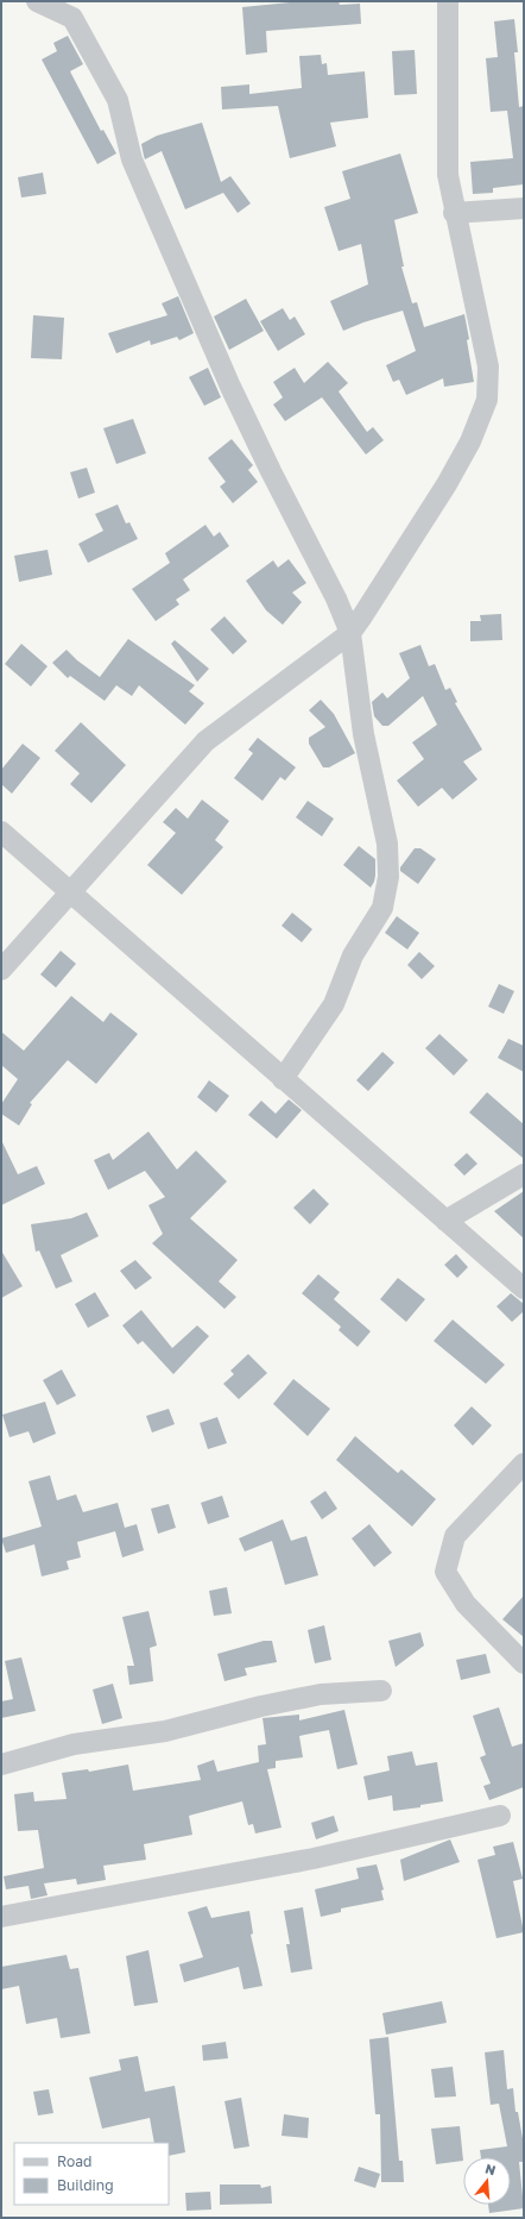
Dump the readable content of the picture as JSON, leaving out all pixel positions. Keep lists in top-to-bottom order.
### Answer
{
  "legend": ["Road", "Building"],
  "north": "top"
}
